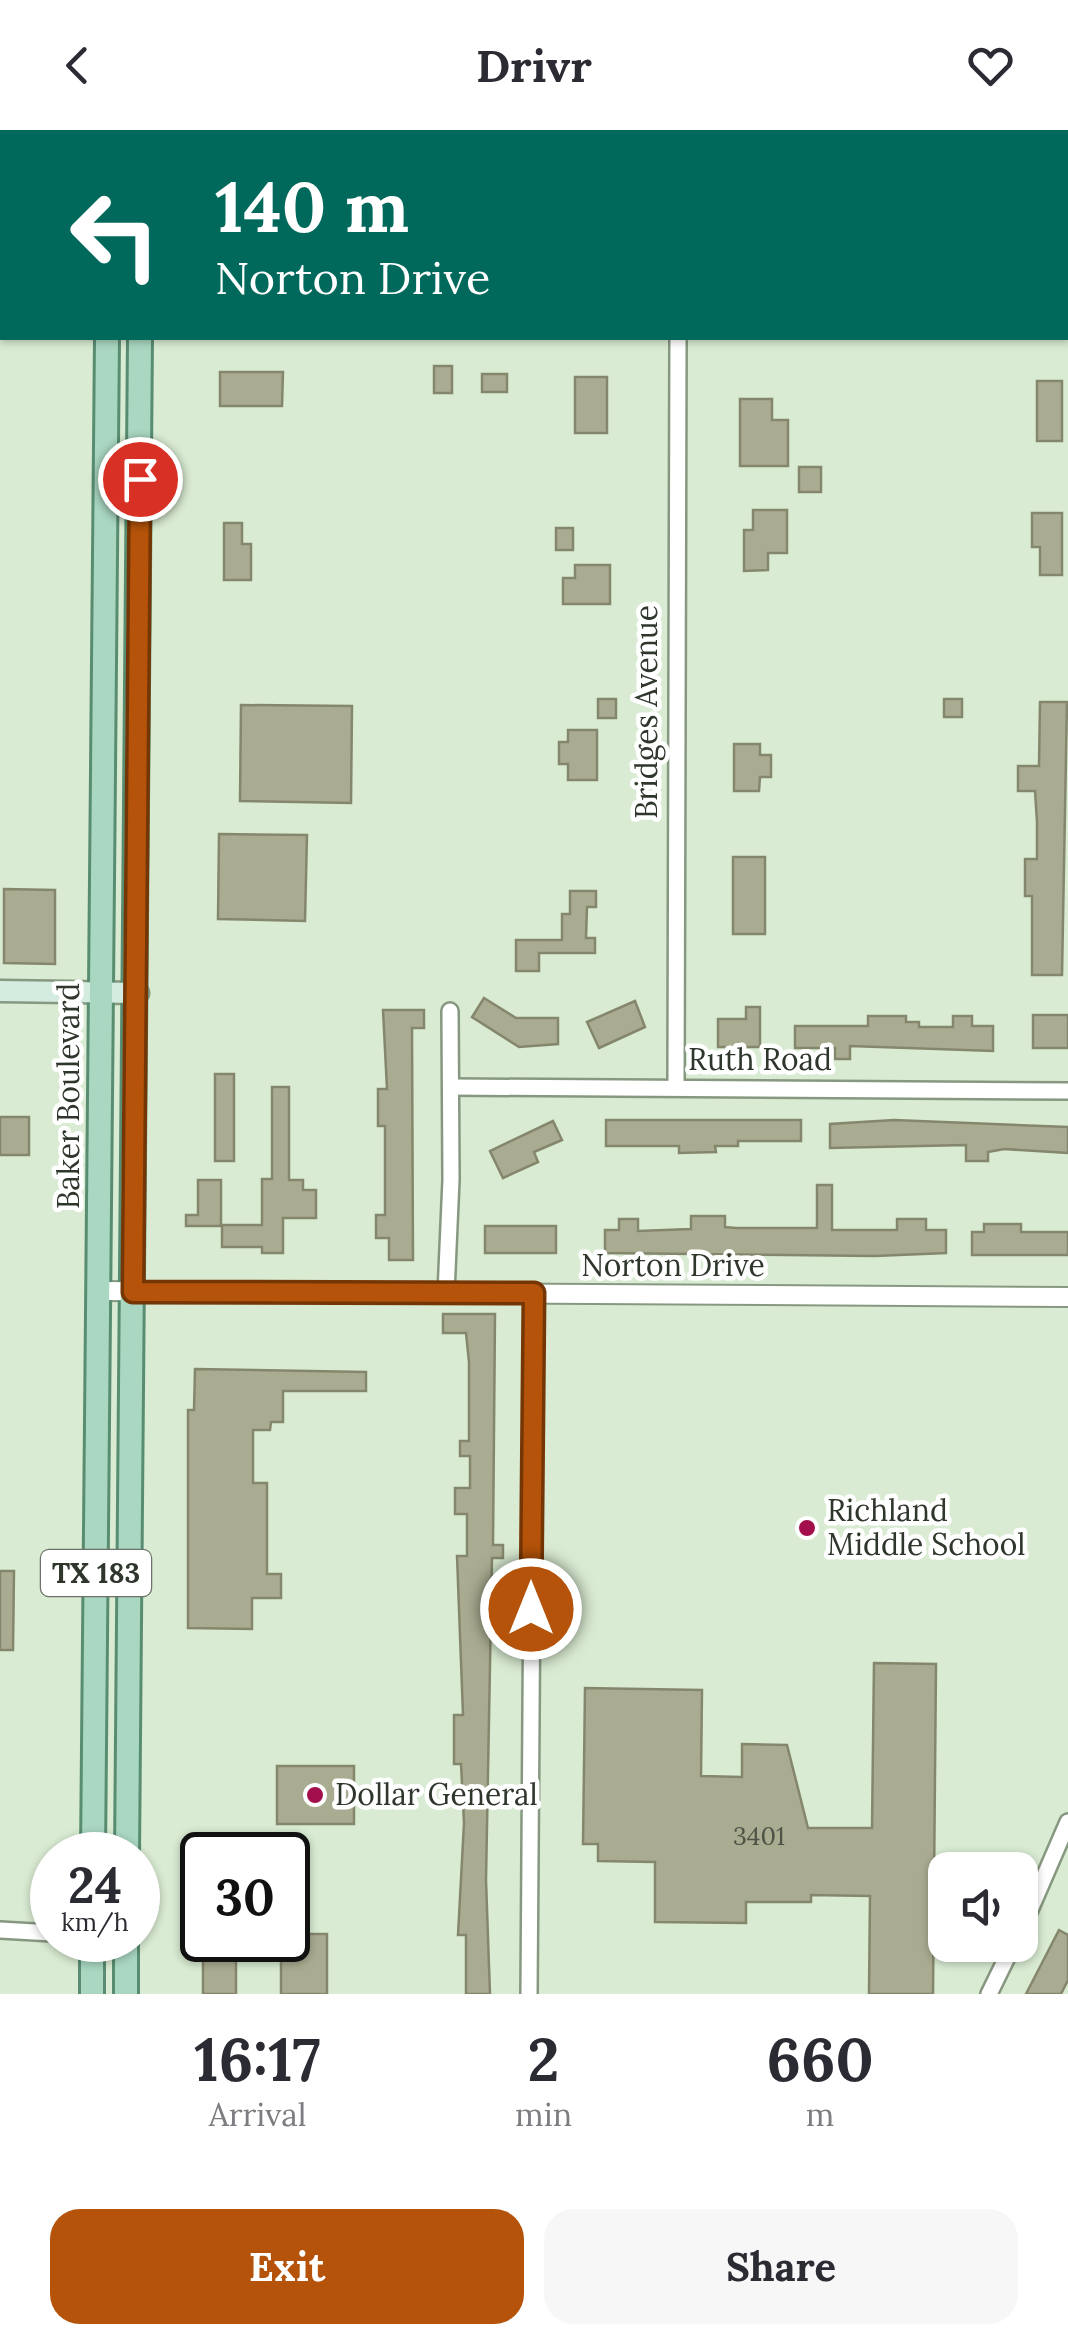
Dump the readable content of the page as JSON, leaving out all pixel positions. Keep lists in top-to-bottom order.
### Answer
{
  "streets": {
    "main road": ["Baker Boulevard", "TX 183"],
    "street": ["Bridges Avenue", "Ruth Road", "Norton Drive"]
  },
  "crossings": [
    ["Bridges Avenue", "Ruth Road"],
    ["Baker Boulevard", "Norton Drive"],
    ["Norton Drive", "TX 183"]
  ],
  "places": ["Richland Middle School", "Dollar General"],
  "house_numbers": ["3401"],
  "page": {
    "header": "Drivr",
    "turn": ["140 m", "Norton Drive"],
    "speed": "24 km/h",
    "limit": "30",
    "eta": [
      "16:17",
      "Arrival",
      "2",
      "min",
      "660",
      "m"
    ],
    "buttons": ["Exit", "Share"]
  }
}
